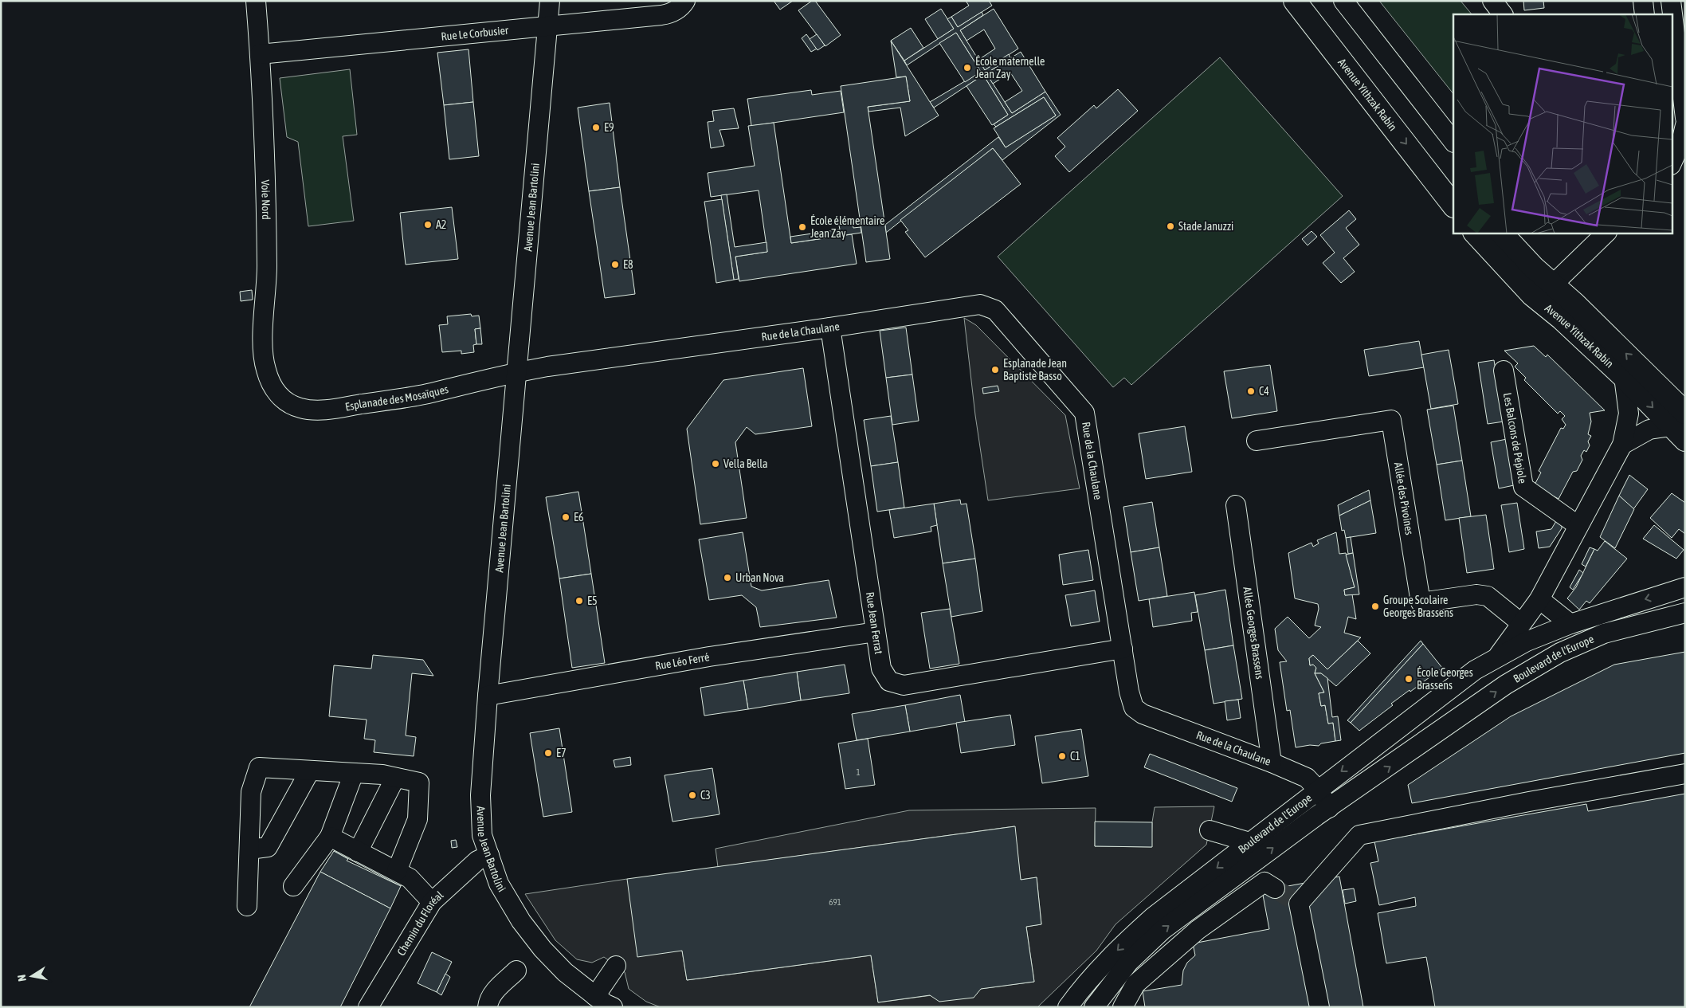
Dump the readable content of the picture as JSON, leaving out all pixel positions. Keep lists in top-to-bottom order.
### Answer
{
  "streets": {
    "main road": ["Avenue Yithzak Rabin"],
    "street": [
      "Rue Le Corbusier",
      "Voie Nord",
      "Avenue Jean Bartolini",
      "Rue de la Chaulane",
      "Esplanade des Mosaïques",
      "Les Balcons de Pépiole",
      "Allée des Pivoines",
      "Rue Jean Ferrat",
      "Allée Georges Brassens",
      "Boulevard de l'Europe",
      "Rue Léo Ferré",
      "Chemin du Floréal"
    ]
  },
  "crossings": [
    ["Rue Le Corbusier", "Voie Nord"],
    ["Rue Le Corbusier", "Avenue Jean Bartolini"],
    ["Voie Nord", "Esplanade des Mosaïques"],
    ["Avenue Jean Bartolini", "Rue de la Chaulane"],
    ["Avenue Jean Bartolini", "Esplanade des Mosaïques"],
    ["Avenue Jean Bartolini", "Rue Léo Ferré"],
    ["Avenue Jean Bartolini", "Chemin du Floréal"],
    ["Rue de la Chaulane", "Esplanade des Mosaïques"],
    ["Rue de la Chaulane", "Rue Jean Ferrat"],
    ["Rue de la Chaulane", "Allée Georges Brassens"],
    ["Rue de la Chaulane", "Boulevard de l'Europe"],
    ["Rue Jean Ferrat", "Rue Léo Ferré"]
  ],
  "places": [
    "École maternelle Jean Zay",
    "E9",
    "A2",
    "Stade Januzzi",
    "École élémentaire Jean Zay",
    "E8",
    "Esplanade Jean Baptiste Basso",
    "C4",
    "Vella Bella",
    "E6",
    "Urban Nova",
    "E5",
    "Groupe Scolaire Georges Brassens",
    "École Georges Brassens",
    "E7",
    "C1",
    "C3"
  ],
  "house_numbers": ["1", "691"],
  "north": "left"
}
